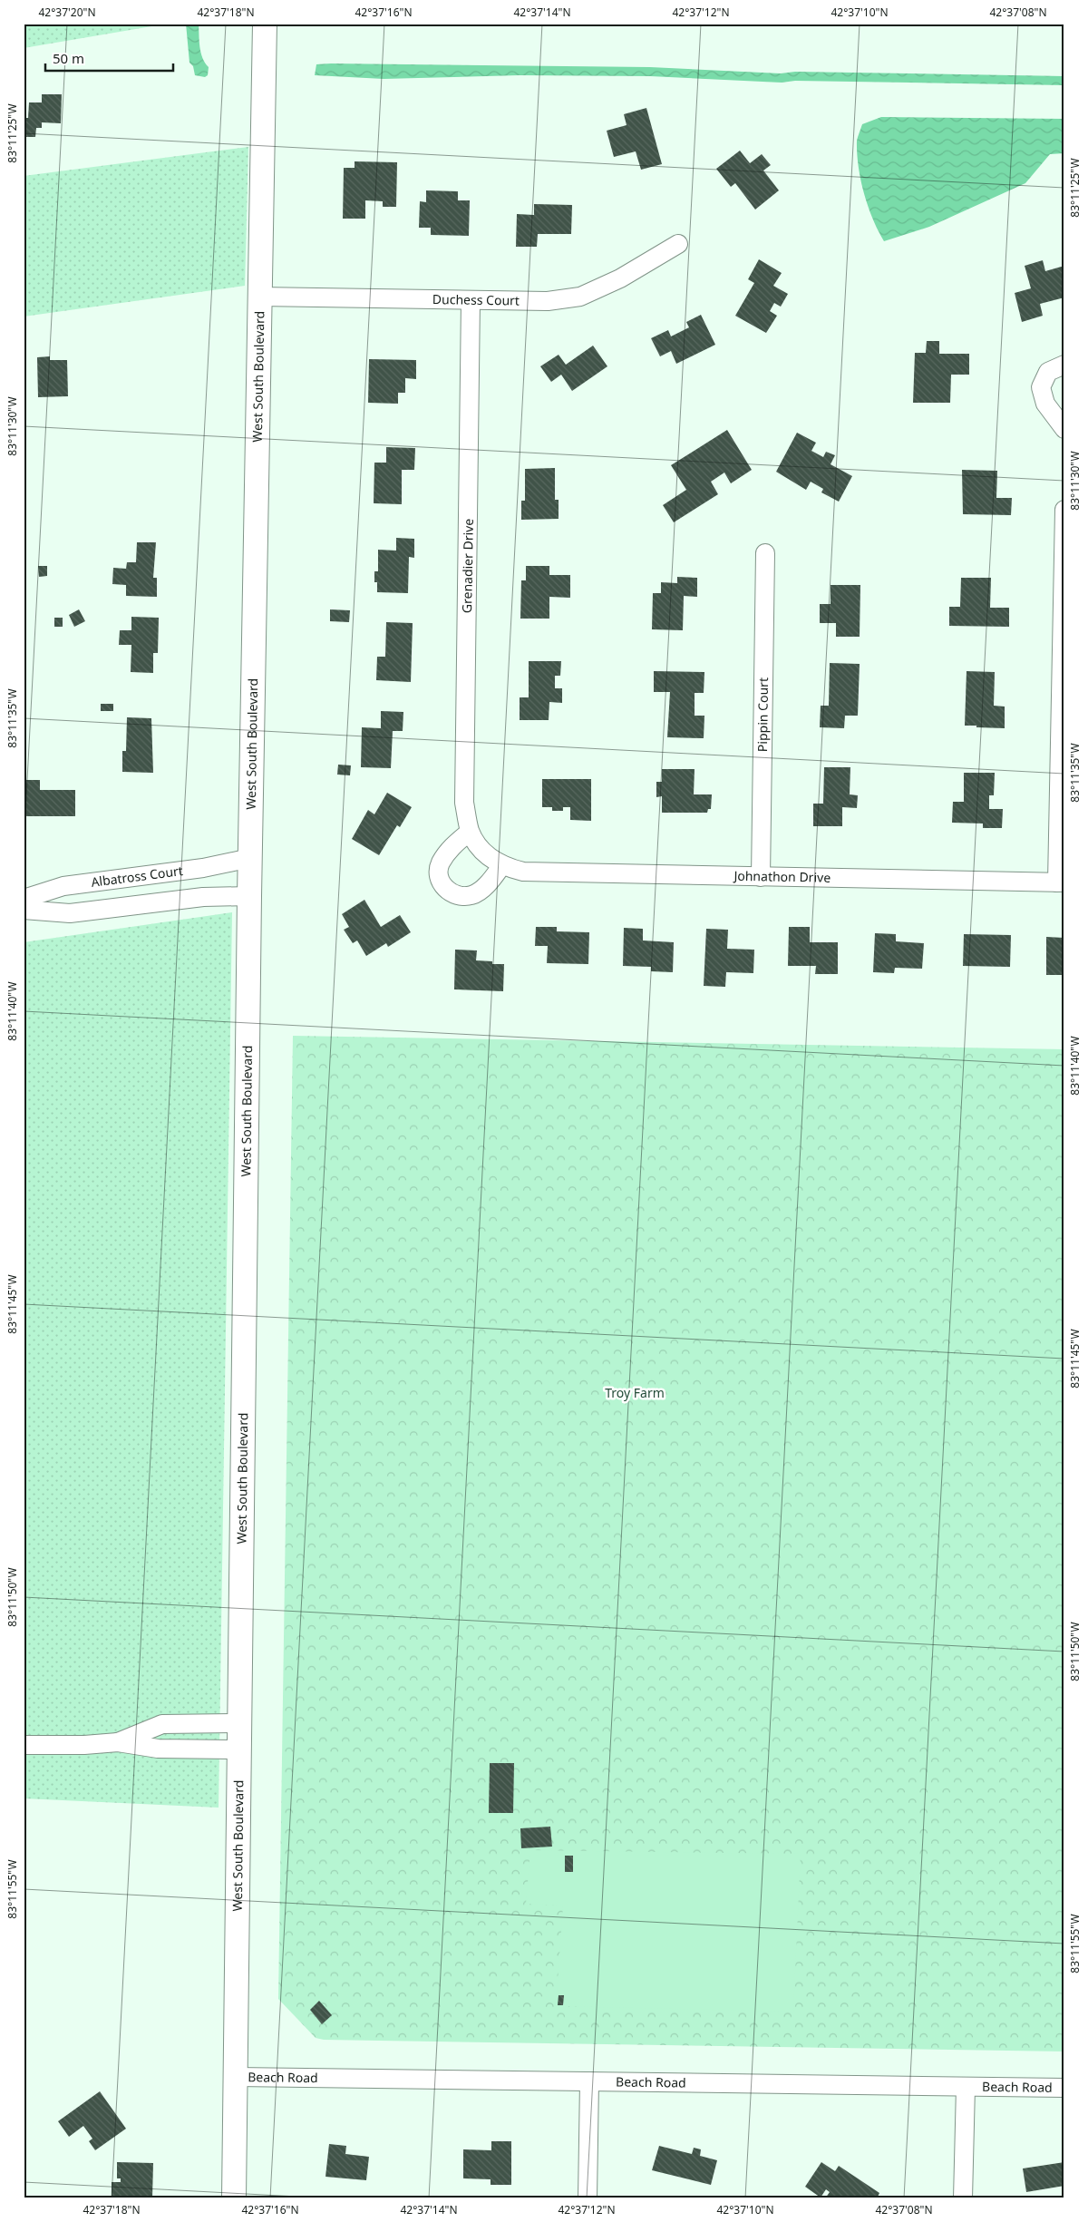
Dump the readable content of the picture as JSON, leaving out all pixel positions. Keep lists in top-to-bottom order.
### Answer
{
  "streets": {
    "main road": ["West South Boulevard"],
    "street": [
      "Duchess Court",
      "Grenadier Drive",
      "Pippin Court",
      "Albatross Court",
      "Johnathon Drive",
      "Beach Road"
    ]
  },
  "crossings": [
    ["Duchess Court", "West South Boulevard"],
    ["Duchess Court", "Grenadier Drive"],
    ["West South Boulevard", "Albatross Court"],
    ["West South Boulevard", "Beach Road"],
    ["Grenadier Drive", "Johnathon Drive"],
    ["Pippin Court", "Johnathon Drive"]
  ],
  "parks": ["Troy Farm"],
  "scale_bar": "50 m",
  "coordinates": [
    "42°37'20\"N",
    "42°37'18\"N",
    "42°37'16\"N",
    "42°37'14\"N",
    "42°37'12\"N",
    "42°37'10\"N",
    "42°37'08\"N",
    "83°11'25\"W",
    "83°11'30\"W",
    "83°11'35\"W",
    "83°11'40\"W",
    "83°11'45\"W",
    "83°11'50\"W",
    "83°11'55\"W"
  ]
}
